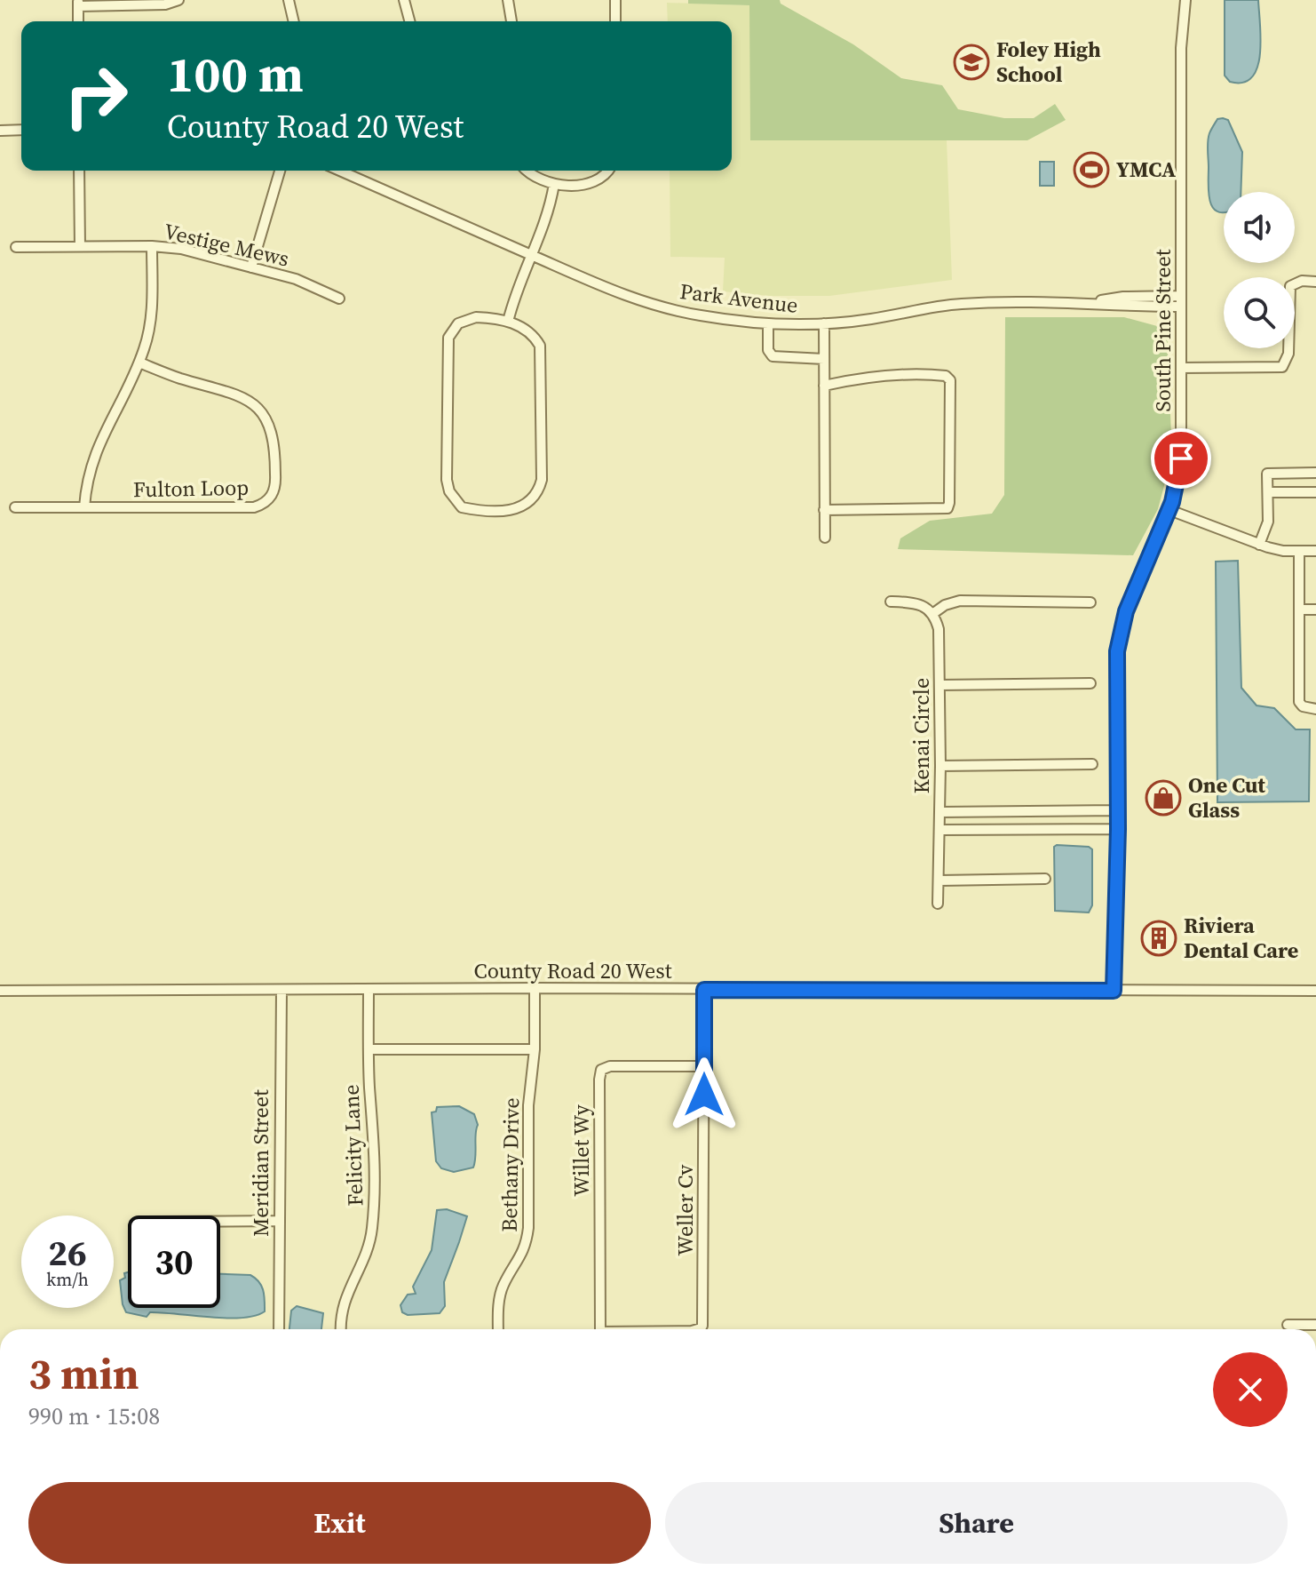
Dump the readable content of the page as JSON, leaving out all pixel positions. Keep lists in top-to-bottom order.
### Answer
{
  "streets": {
    "street": [
      "Vestige Mews",
      "Park Avenue",
      "South Pine Street",
      "Fulton Loop",
      "Kenai Circle",
      "County Road 20 West",
      "Felicity Lane",
      "Willet Wy",
      "Meridian Street",
      "Bethany Drive",
      "Weller Cv"
    ]
  },
  "crossings": [
    ["Park Avenue", "South Pine Street"],
    ["South Pine Street", "County Road 20 West"],
    ["County Road 20 West", "Felicity Lane"],
    ["County Road 20 West", "Meridian Street"],
    ["County Road 20 West", "Bethany Drive"],
    ["County Road 20 West", "Weller Cv"],
    ["Willet Wy", "Weller Cv"]
  ],
  "places": {
    "school or university": ["Foley High School"],
    "sports": ["YMCA"],
    "shop": ["One Cut Glass"],
    "building": ["Riviera Dental Care"]
  },
  "page": {
    "turn": ["100 m", "County Road 20 West"],
    "speed": "26 km/h",
    "limit": "30",
    "heading": ["3 min", "990 m · 15:08"],
    "buttons": ["Exit", "Share"]
  }
}
